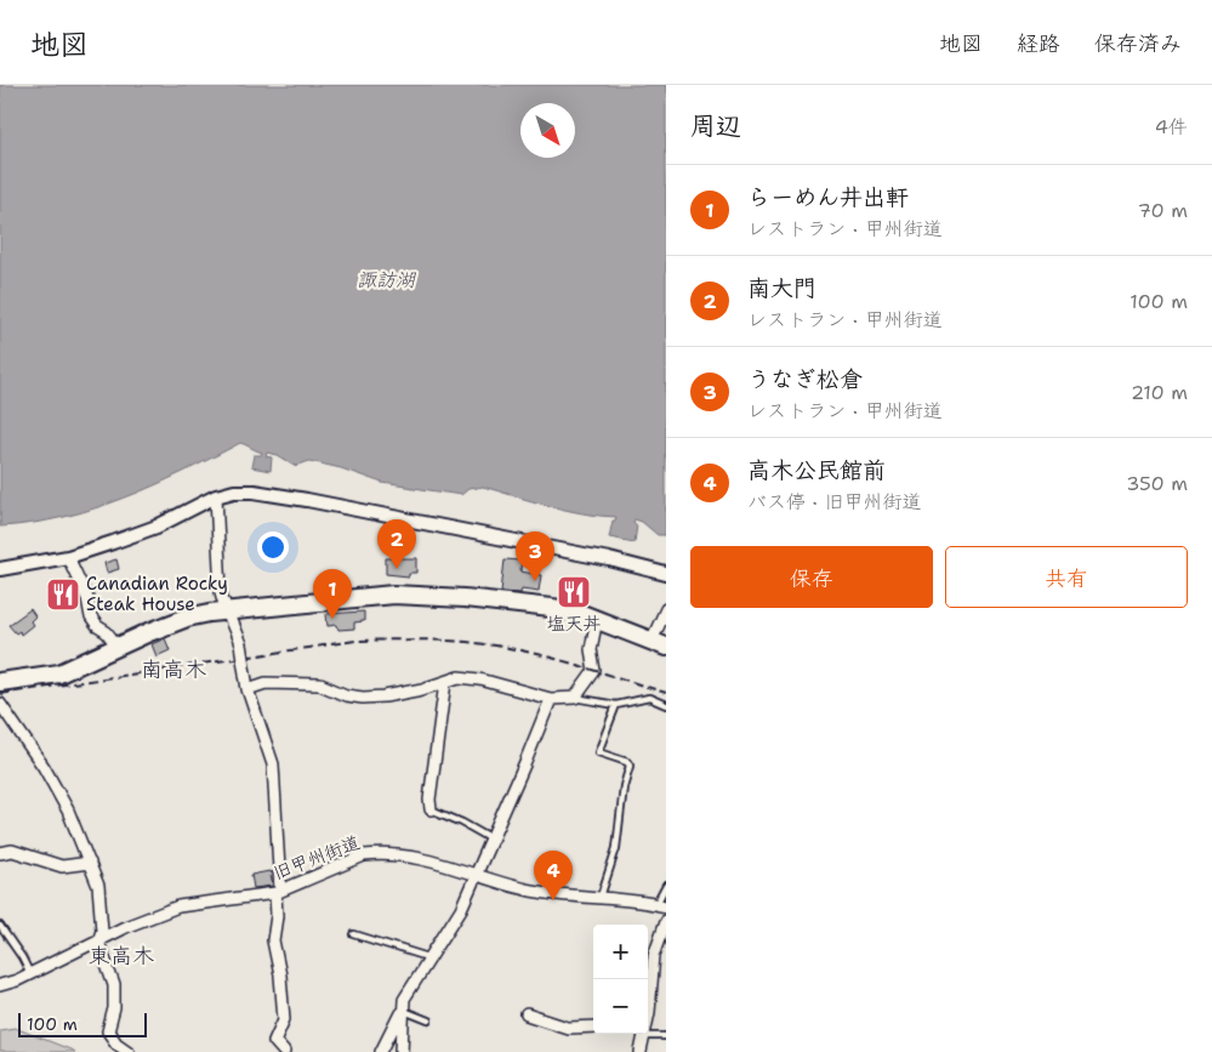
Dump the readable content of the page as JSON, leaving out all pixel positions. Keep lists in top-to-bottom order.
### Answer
{
  "streets": {
    "street": ["旧甲州街道"]
  },
  "districts": ["南高木", "東高木"],
  "water": ["諏訪湖"],
  "places": {
    "restaurant": ["塩天丼", "Canadian Rocky Steak House"]
  },
  "scale_bar": "100 m",
  "north": "bottom right",
  "page": {
    "header": "地図",
    "nav": ["地図", "経路", "保存済み"],
    "heading": ["周辺", "4件"],
    "list": [
      {
        "mark": "1",
        "name": "らーめん井出軒",
        "note": "レストラン · 甲州街道",
        "value": "70 m"
      },
      {
        "mark": "2",
        "name": "南大門",
        "note": "レストラン · 甲州街道",
        "value": "100 m"
      },
      {
        "mark": "3",
        "name": "うなぎ松倉",
        "note": "レストラン · 甲州街道",
        "value": "210 m"
      },
      {
        "mark": "4",
        "name": "高木公民館前",
        "note": "バス停 · 旧甲州街道",
        "value": "350 m"
      }
    ],
    "pins": [
      "2",
      "3",
      "1",
      "4"
    ],
    "buttons": ["保存", "共有"],
    "map_buttons": ["+", "−"],
    "scale": "100 m"
  }
}
